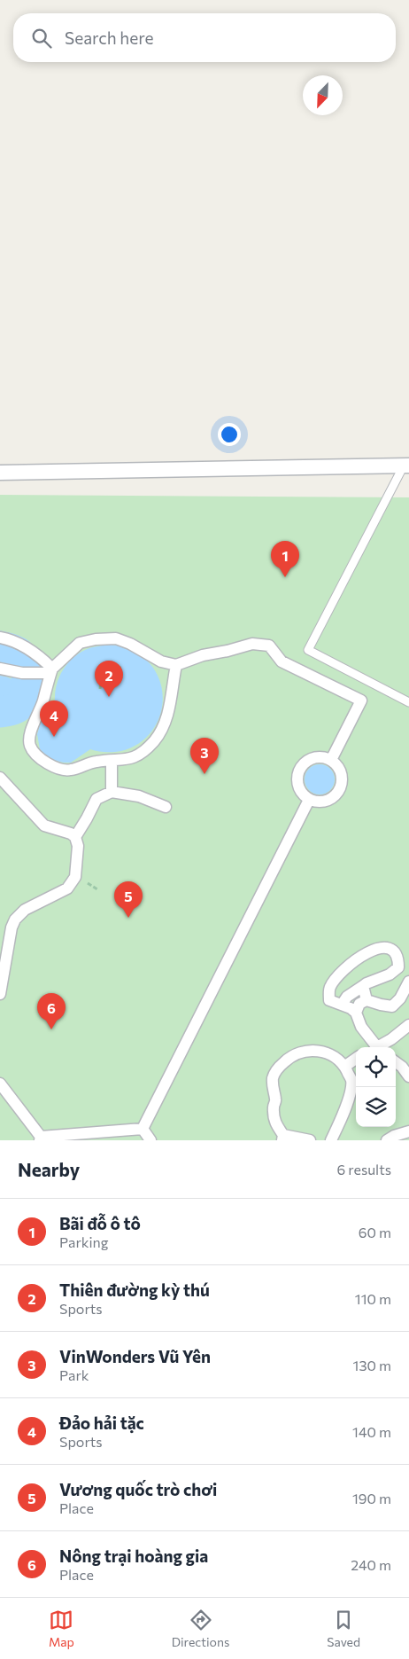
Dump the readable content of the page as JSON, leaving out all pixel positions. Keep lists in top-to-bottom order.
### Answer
{
  "north": "bottom left",
  "page": {
    "search": "Search here",
    "pins": [
      "1",
      "2",
      "4",
      "3",
      "5",
      "6"
    ],
    "heading": ["Nearby", "6 results"],
    "list": [
      {
        "mark": "1",
        "name": "Bãi đỗ ô tô",
        "note": "Parking",
        "value": "60 m"
      },
      {
        "mark": "2",
        "name": "Thiên đường kỳ thú",
        "note": "Sports",
        "value": "110 m"
      },
      {
        "mark": "3",
        "name": "VinWonders Vũ Yên",
        "note": "Park",
        "value": "130 m"
      },
      {
        "mark": "4",
        "name": "Đảo hải tặc",
        "note": "Sports",
        "value": "140 m"
      },
      {
        "mark": "5",
        "name": "Vương quốc trò chơi",
        "note": "Place",
        "value": "190 m"
      },
      {
        "mark": "6",
        "name": "Nông trại hoàng gia",
        "note": "Place",
        "value": "240 m"
      }
    ],
    "nav": ["Map", "Directions", "Saved"]
  }
}
